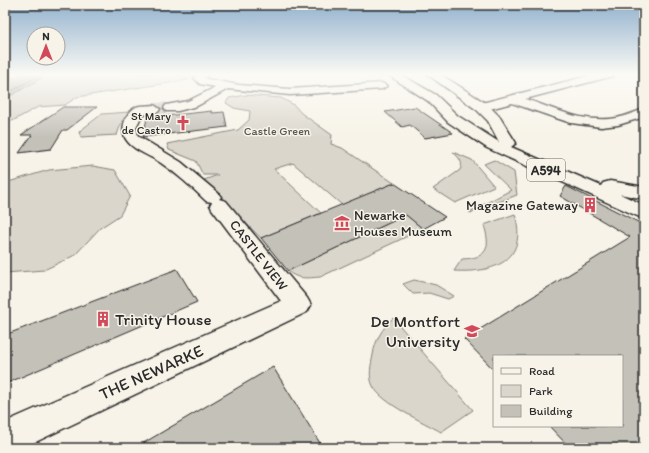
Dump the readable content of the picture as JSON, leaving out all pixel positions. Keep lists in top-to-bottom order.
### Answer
{
  "streets": {
    "main road": ["A594"],
    "street": ["CASTLE VIEW", "THE NEWARKE"]
  },
  "crossings": [
    ["CASTLE VIEW", "THE NEWARKE"]
  ],
  "parks": ["Castle Green"],
  "places": {
    "church": ["St Mary de Castro"],
    "building": ["Magazine Gateway", "Trinity House"],
    "museum": ["Newarke Houses Museum"],
    "school or university": ["De Montfort University"]
  },
  "legend": ["Road", "Park", "Building"],
  "north": "top"
}
